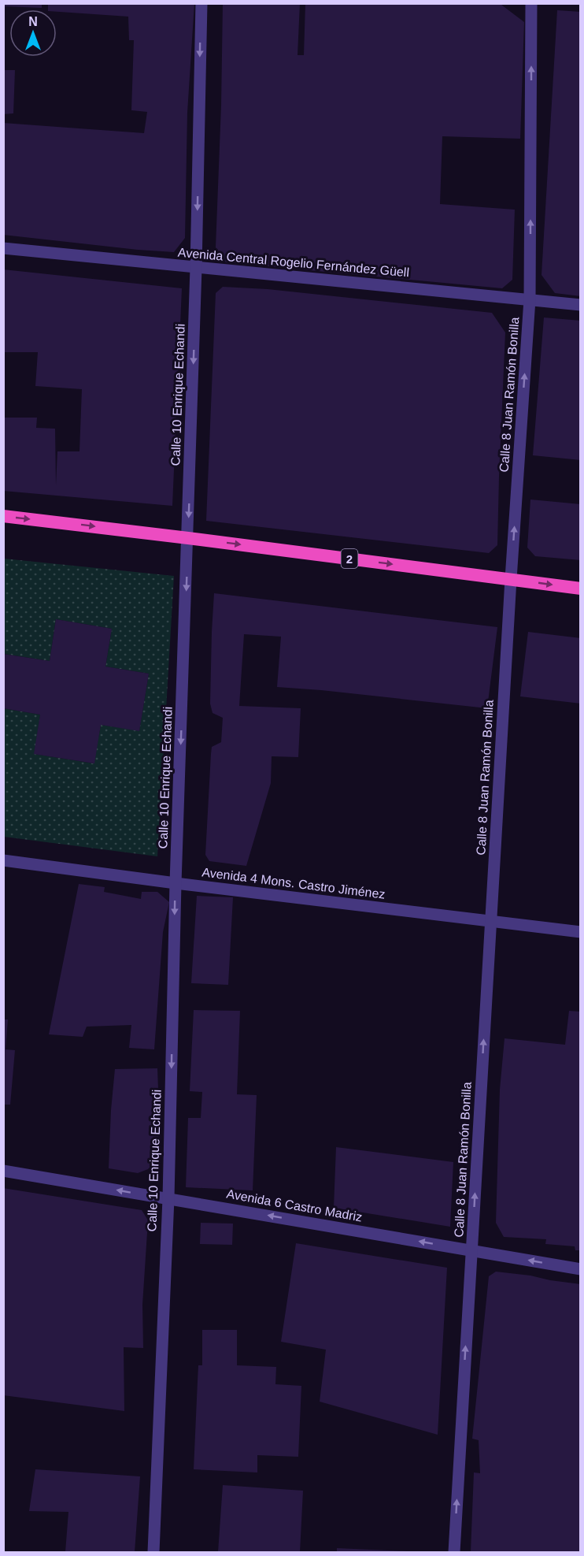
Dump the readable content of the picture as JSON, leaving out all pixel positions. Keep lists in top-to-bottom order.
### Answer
{
  "streets": {
    "highway": ["2"],
    "street": [
      "Avenida Central Rogelio Fernández Güell",
      "Calle 10 Enrique Echandi",
      "Calle 8 Juan Ramón Bonilla",
      "Avenida 4 Mons. Castro Jiménez",
      "Avenida 6 Castro Madriz"
    ]
  },
  "crossings": [
    ["Avenida Central Rogelio Fernández Güell", "Calle 10 Enrique Echandi"],
    ["Avenida Central Rogelio Fernández Güell", "Calle 8 Juan Ramón Bonilla"],
    ["Calle 10 Enrique Echandi", "2"],
    ["Calle 10 Enrique Echandi", "Avenida 4 Mons. Castro Jiménez"],
    ["Calle 10 Enrique Echandi", "Avenida 6 Castro Madriz"],
    ["Calle 8 Juan Ramón Bonilla", "2"],
    ["Calle 8 Juan Ramón Bonilla", "Avenida 4 Mons. Castro Jiménez"],
    ["Calle 8 Juan Ramón Bonilla", "Avenida 6 Castro Madriz"]
  ],
  "one_way": ["Calle 10 Enrique Echandi", "Calle 8 Juan Ramón Bonilla", "Avenida 6 Castro Madriz"],
  "north": "top"
}
